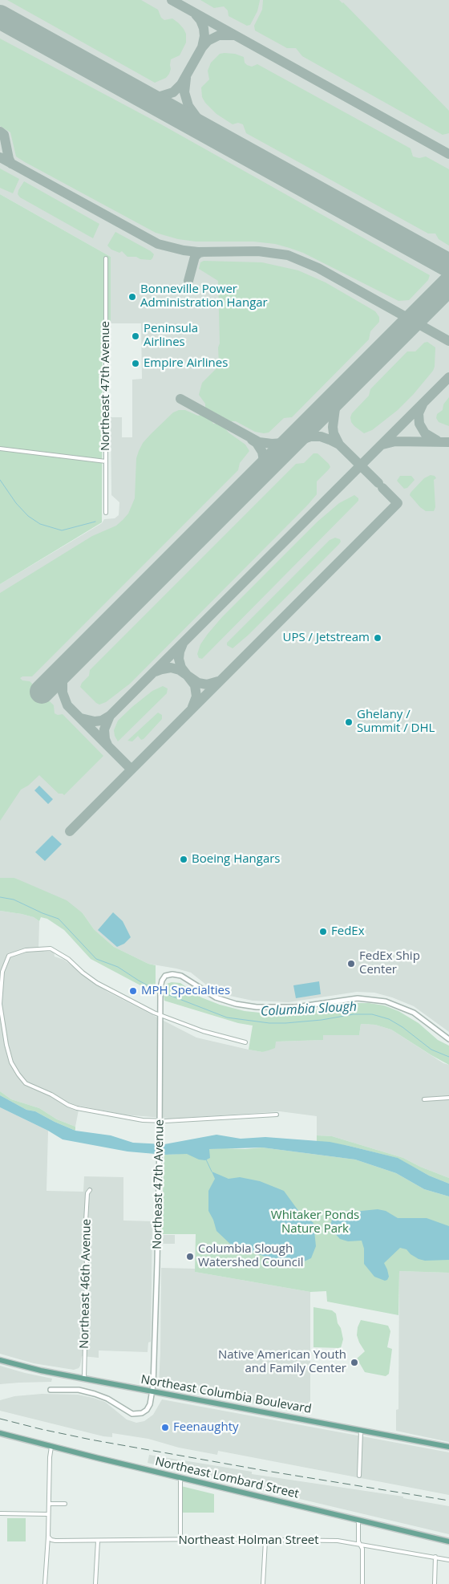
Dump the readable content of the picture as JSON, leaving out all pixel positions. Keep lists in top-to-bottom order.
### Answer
{
  "streets": {
    "main road": ["Northeast Columbia Boulevard", "Northeast Lombard Street"],
    "street": ["Northeast 47th Avenue", "Northeast 46th Avenue", "Northeast Holman Street"]
  },
  "crossings": [
    ["Northeast 47th Avenue", "Northeast Columbia Boulevard"],
    ["Northeast 46th Avenue", "Northeast Columbia Boulevard"]
  ],
  "water": ["Columbia Slough"],
  "parks": ["Whitaker Ponds Nature Park"],
  "places": [
    "Bonneville Power Administration Hangar",
    "Peninsula Airlines",
    "Empire Airlines",
    "UPS / Jetstream",
    "Ghelany / Summit / DHL",
    "Boeing Hangars",
    "FedEx",
    "FedEx Ship Center",
    "MPH Specialties",
    "Columbia Slough Watershed Council",
    "Native American Youth and Family Center",
    "Feenaughty"
  ]
}
